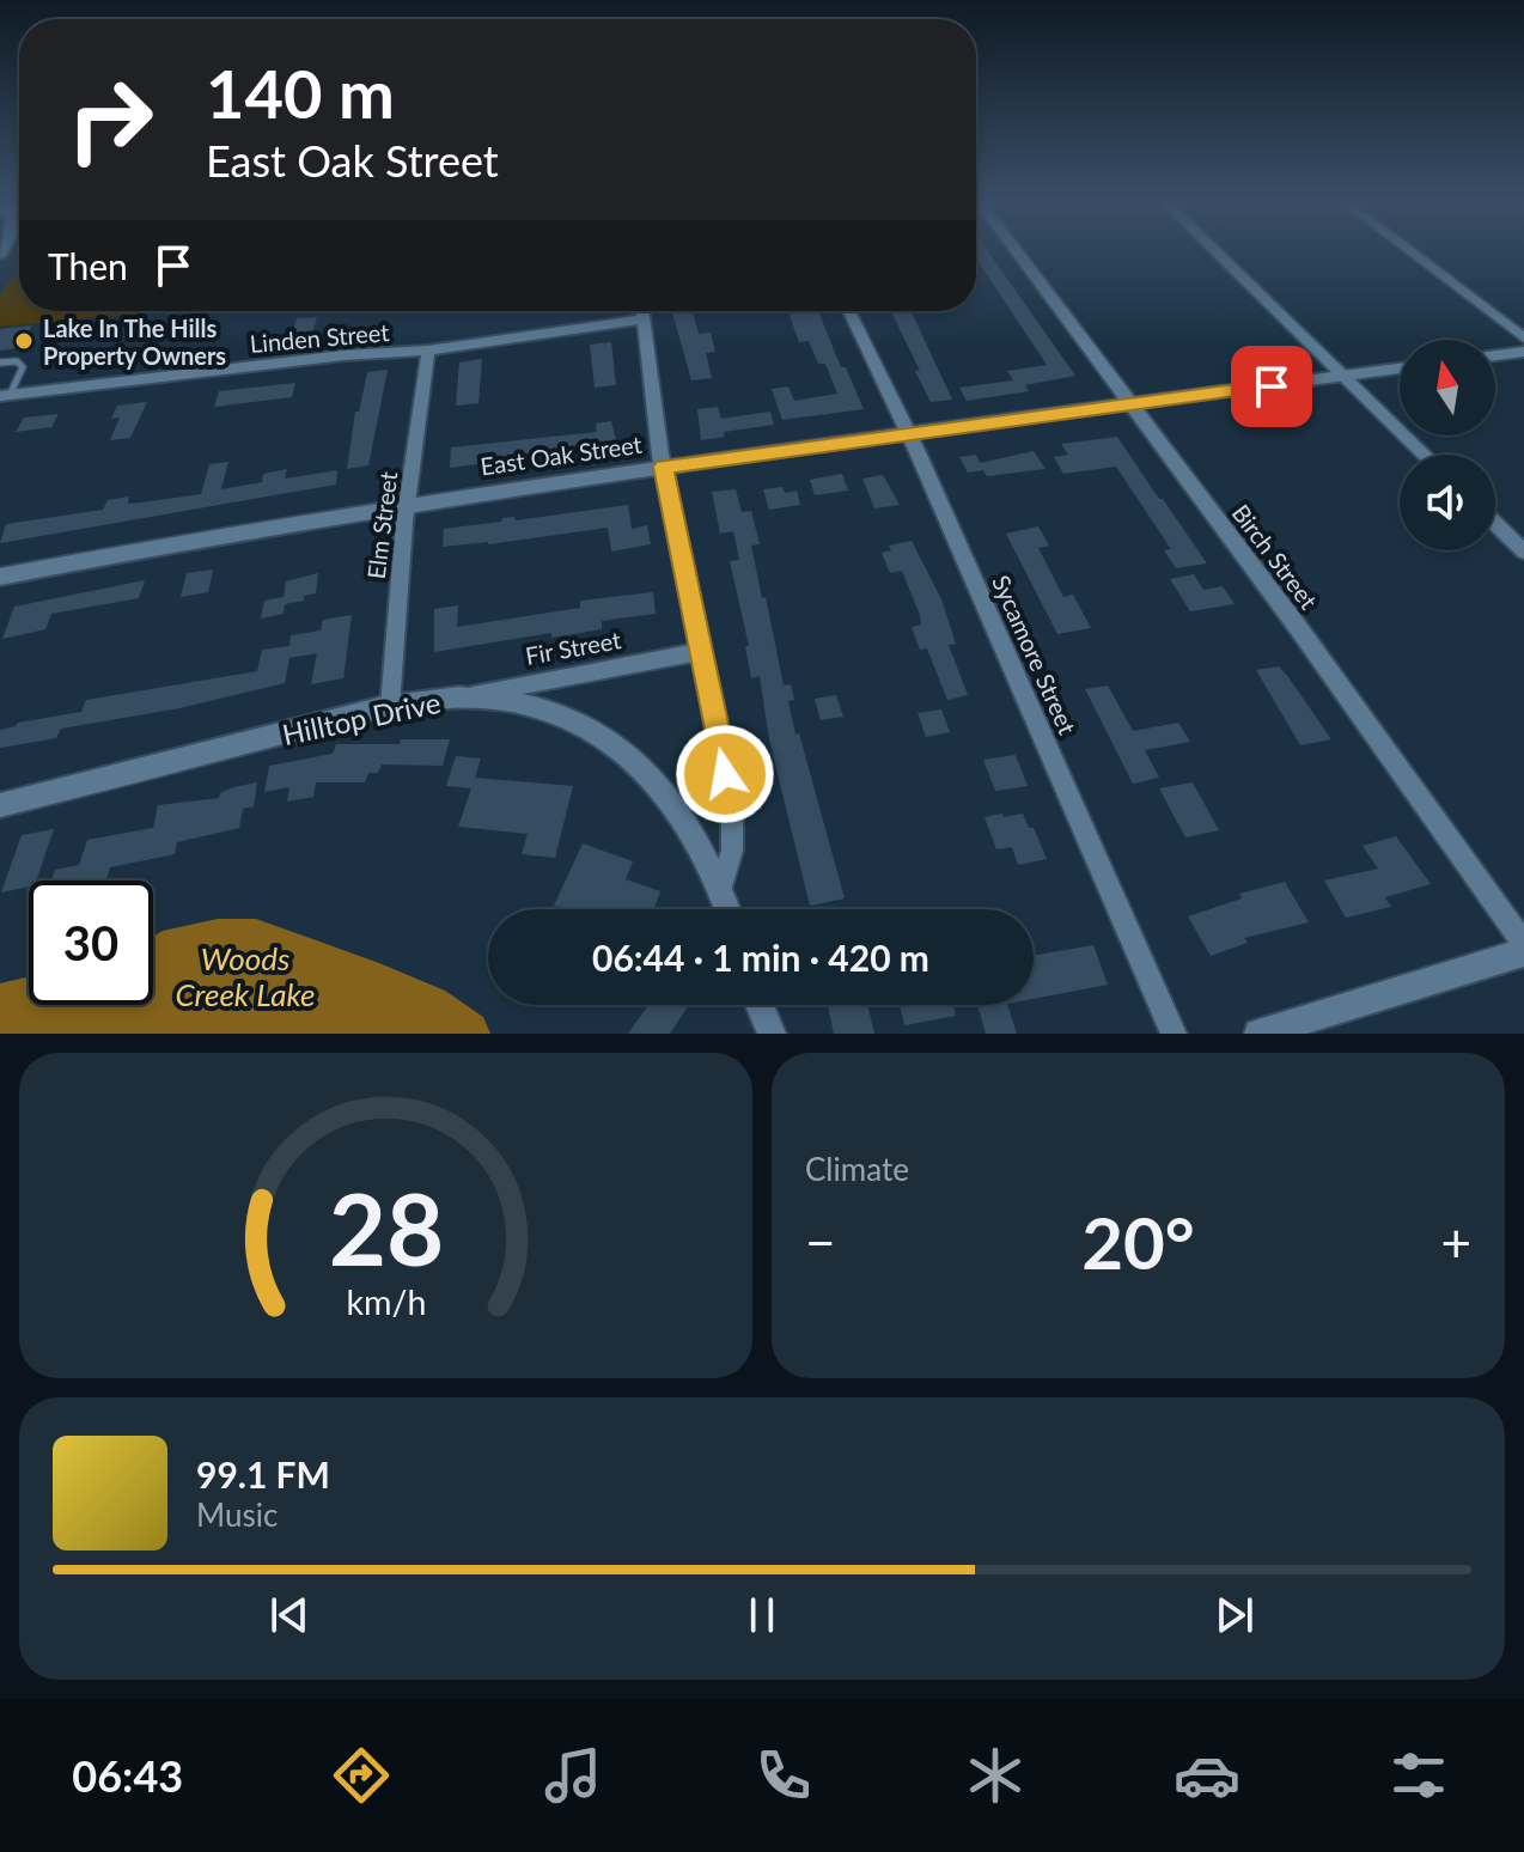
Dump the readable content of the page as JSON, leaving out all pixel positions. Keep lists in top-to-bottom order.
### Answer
{
  "streets": {
    "street": [
      "Linden Street",
      "East Oak Street",
      "Elm Street",
      "Birch Street",
      "Fir Street",
      "Sycamore Street",
      "Hilltop Drive"
    ]
  },
  "crossings": [
    ["Linden Street", "Elm Street"],
    ["East Oak Street", "Elm Street"],
    ["East Oak Street", "Birch Street"],
    ["East Oak Street", "Sycamore Street"],
    ["Elm Street", "Hilltop Drive"],
    ["Fir Street", "Hilltop Drive"]
  ],
  "water": ["Woods Creek Lake"],
  "places": ["Lake In The Hills Property Owners"],
  "north": "top",
  "page": {
    "turn": ["140 m", "East Oak Street"],
    "then": "Then",
    "limit": "30",
    "trip": "06:44 · 1 min · 420 m",
    "tile": "Climate",
    "heat": ["−", "20°", "+"],
    "song": ["99.1 FM", "Music"],
    "tabs": "06:43",
    "gauge": ["28", "km/h"]
  }
}
